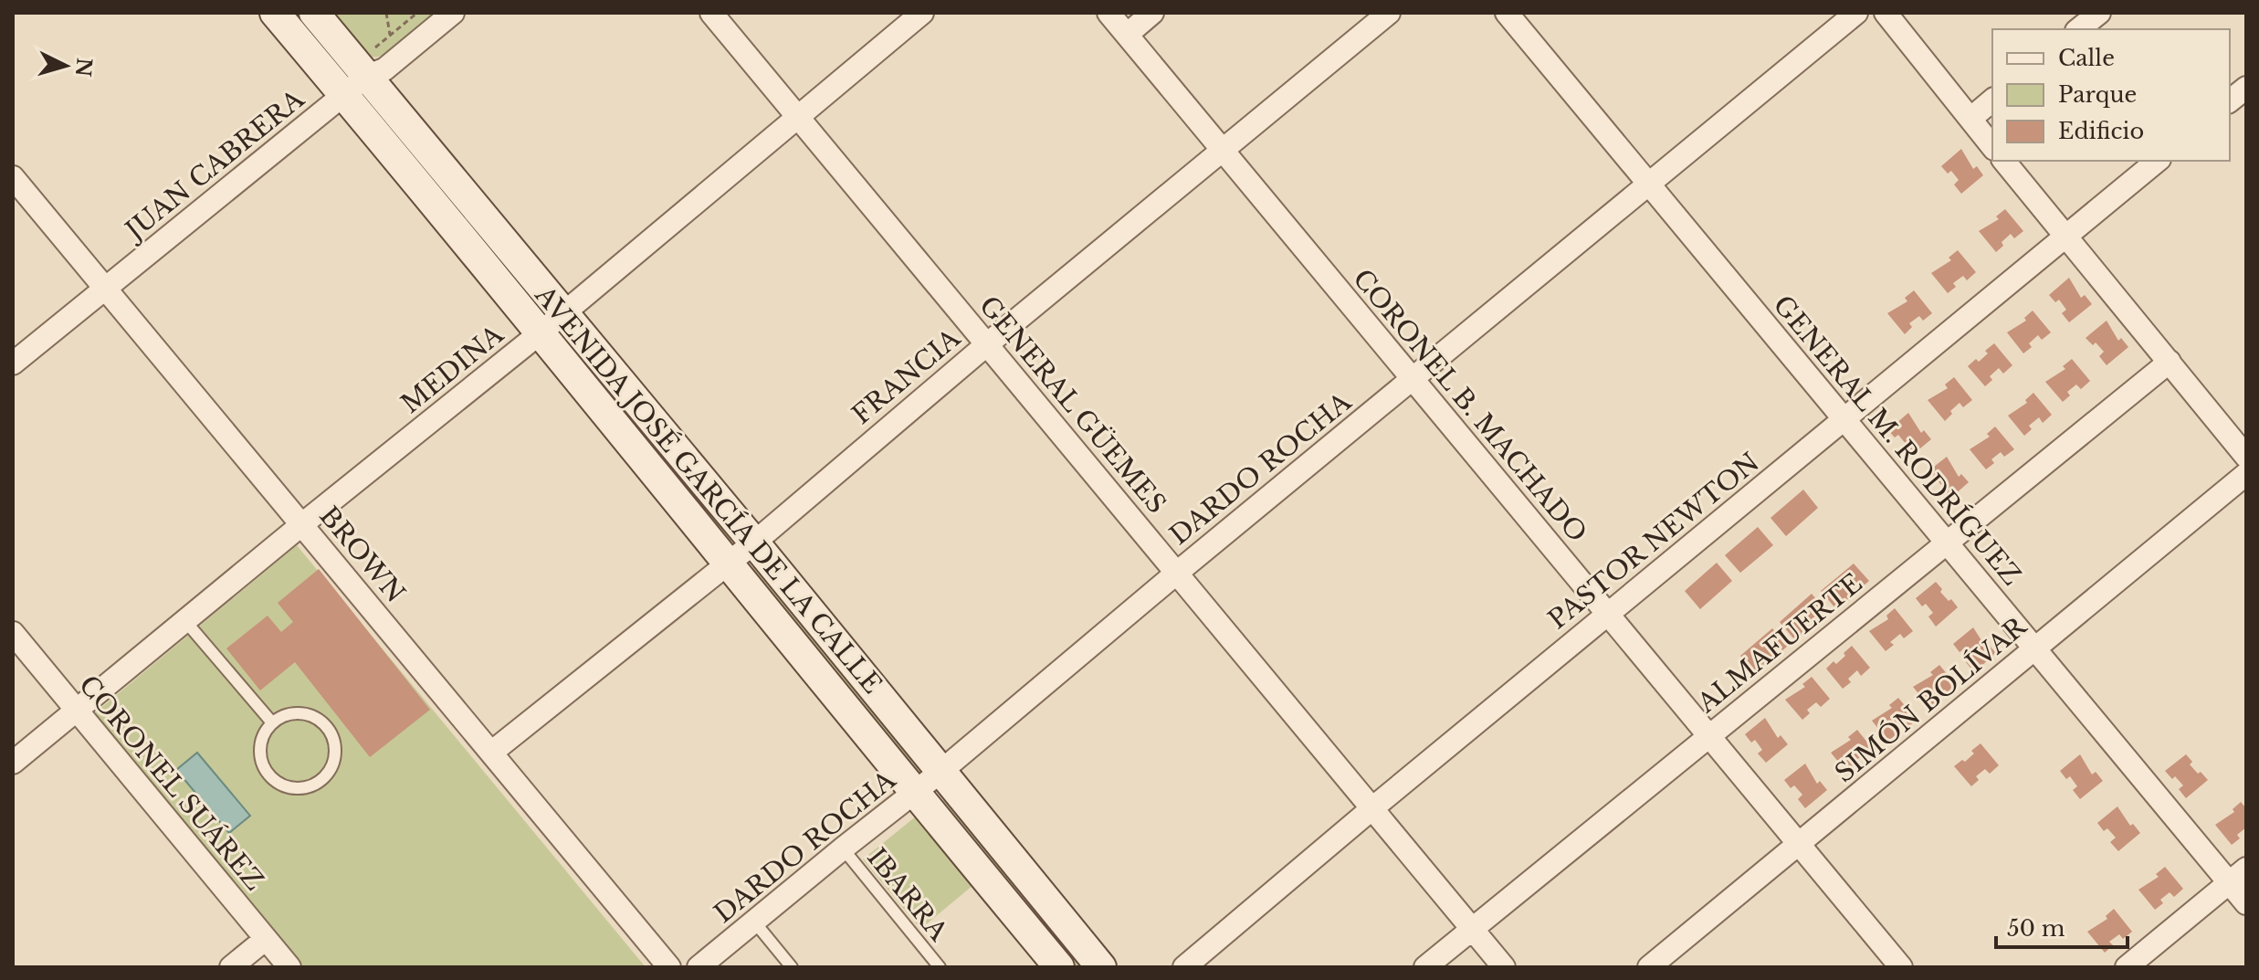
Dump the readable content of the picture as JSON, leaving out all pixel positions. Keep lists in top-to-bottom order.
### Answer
{
  "streets": {
    "main road": ["AVENIDA JOSÉ GARCÍA DE LA CALLE"],
    "street": [
      "JUAN CABRERA",
      "MEDINA",
      "FRANCIA",
      "GENERAL GÜEMES",
      "CORONEL B. MACHADO",
      "GENERAL M. RODRÍGUEZ",
      "DARDO ROCHA",
      "PASTOR NEWTON",
      "BROWN",
      "ALMAFUERTE",
      "SIMÓN BOLÍVAR",
      "CORONEL SUÁREZ"
    ],
    "lane": ["IBARRA"]
  },
  "crossings": [
    ["JUAN CABRERA", "AVENIDA JOSÉ GARCÍA DE LA CALLE"],
    ["JUAN CABRERA", "BROWN"],
    ["MEDINA", "GENERAL GÜEMES"],
    ["MEDINA", "AVENIDA JOSÉ GARCÍA DE LA CALLE"],
    ["MEDINA", "BROWN"],
    ["MEDINA", "CORONEL SUÁREZ"],
    ["FRANCIA", "GENERAL GÜEMES"],
    ["FRANCIA", "CORONEL B. MACHADO"],
    ["FRANCIA", "AVENIDA JOSÉ GARCÍA DE LA CALLE"],
    ["FRANCIA", "BROWN"],
    ["GENERAL GÜEMES", "DARDO ROCHA"],
    ["GENERAL GÜEMES", "PASTOR NEWTON"],
    ["GENERAL GÜEMES", "ALMAFUERTE"],
    ["CORONEL B. MACHADO", "DARDO ROCHA"],
    ["CORONEL B. MACHADO", "PASTOR NEWTON"],
    ["CORONEL B. MACHADO", "ALMAFUERTE"],
    ["CORONEL B. MACHADO", "SIMÓN BOLÍVAR"],
    ["GENERAL M. RODRÍGUEZ", "DARDO ROCHA"],
    ["GENERAL M. RODRÍGUEZ", "PASTOR NEWTON"],
    ["GENERAL M. RODRÍGUEZ", "ALMAFUERTE"],
    ["GENERAL M. RODRÍGUEZ", "SIMÓN BOLÍVAR"],
    ["DARDO ROCHA", "AVENIDA JOSÉ GARCÍA DE LA CALLE"],
    ["DARDO ROCHA", "IBARRA"]
  ],
  "legend": ["Calle", "Parque", "Edificio"],
  "scale_bar": "50 m",
  "north": "right"
}
